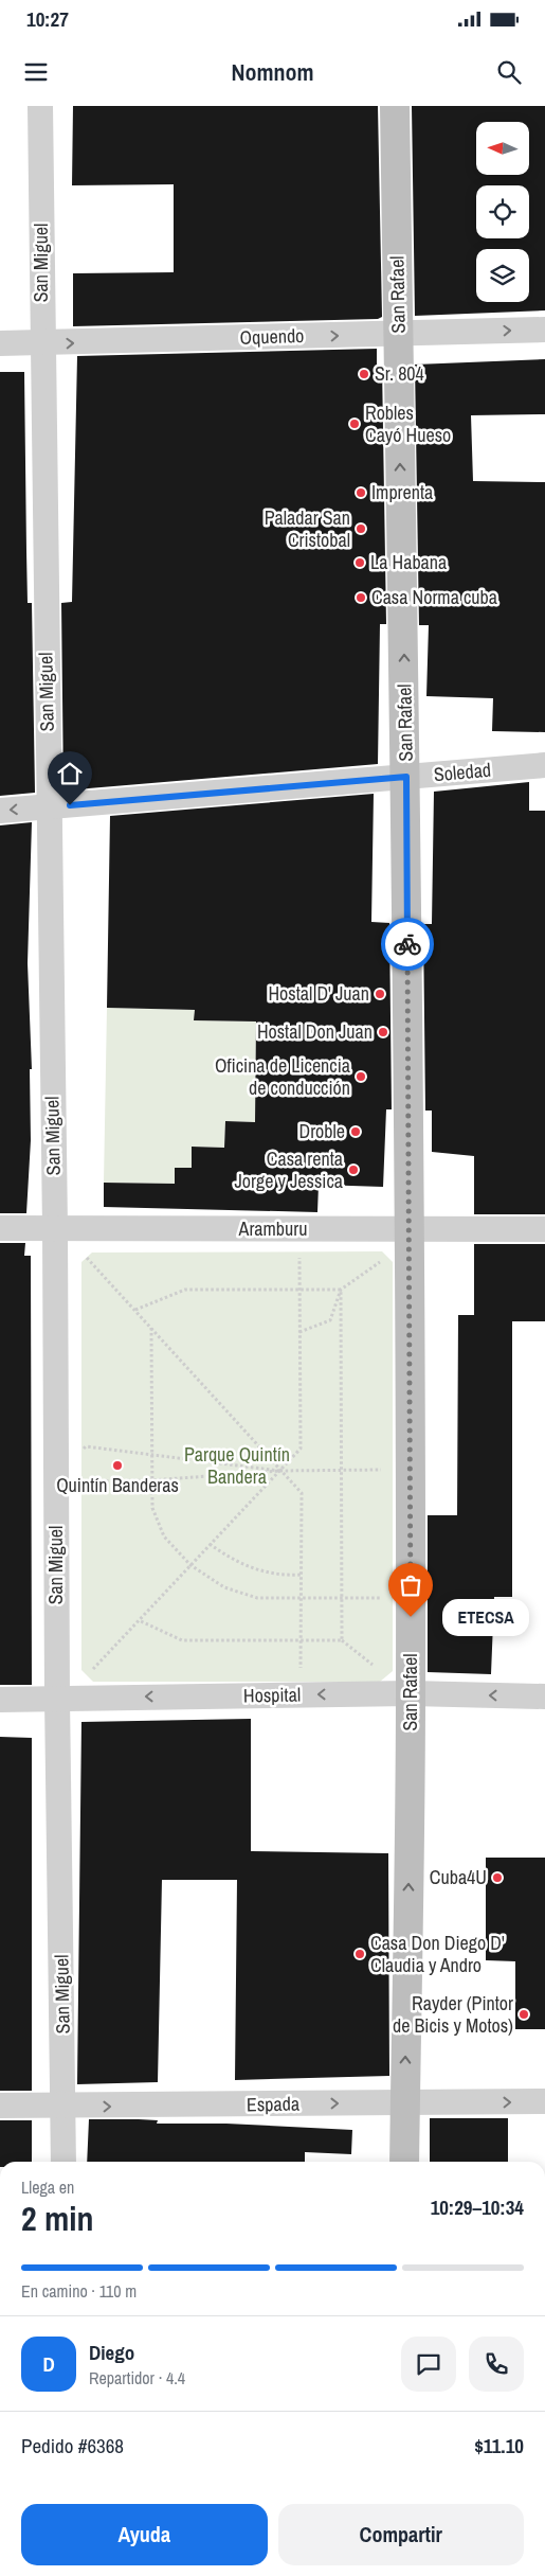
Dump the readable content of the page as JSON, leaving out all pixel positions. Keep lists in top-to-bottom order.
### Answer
{
  "streets": {
    "street": [
      "San Miguel",
      "San Rafael",
      "Oquendo",
      "Soledad",
      "Aramburu",
      "Hospital",
      "Espada"
    ]
  },
  "crossings": [
    ["San Miguel", "Oquendo"],
    ["San Miguel", "Soledad"],
    ["San Miguel", "Aramburu"],
    ["San Miguel", "Hospital"],
    ["San Miguel", "Espada"],
    ["San Rafael", "Oquendo"],
    ["San Rafael", "Soledad"],
    ["San Rafael", "Aramburu"],
    ["San Rafael", "Hospital"],
    ["San Rafael", "Espada"]
  ],
  "one_way": [
    "San Rafael",
    "Oquendo",
    "Hospital",
    "Espada"
  ],
  "parks": ["Parque Quintín Bandera"],
  "places": [
    "Sr. 804",
    "Robles Cayó Hueso",
    "Imprenta",
    "Paladar San Cristobal",
    "La Habana",
    "Casa Norma cuba",
    "Hostal D' Juan",
    "Hostal Don Juan",
    "Oficina de Licencia de conducción",
    "Droble",
    "Casa renta Jorge y Jessica",
    "Quintín Banderas",
    "ETECSA",
    "Cuba4U",
    "Casa Don Diego D' Claudia y Andro",
    "Rayder (Pintor de Bicis y Motos)"
  ],
  "north": "left",
  "page": {
    "status": "10:27",
    "header": "Nomnom",
    "bubble": "ETECSA",
    "heading": ["2 min", "Llega en", "10:29–10:34"],
    "panel": [
      "Diego",
      "Repartidor · 4.4",
      "Pedido #6368",
      "$11.10"
    ],
    "bar": "En camino · 110 m",
    "round": "D",
    "buttons": ["Ayuda", "Compartir"]
  }
}
